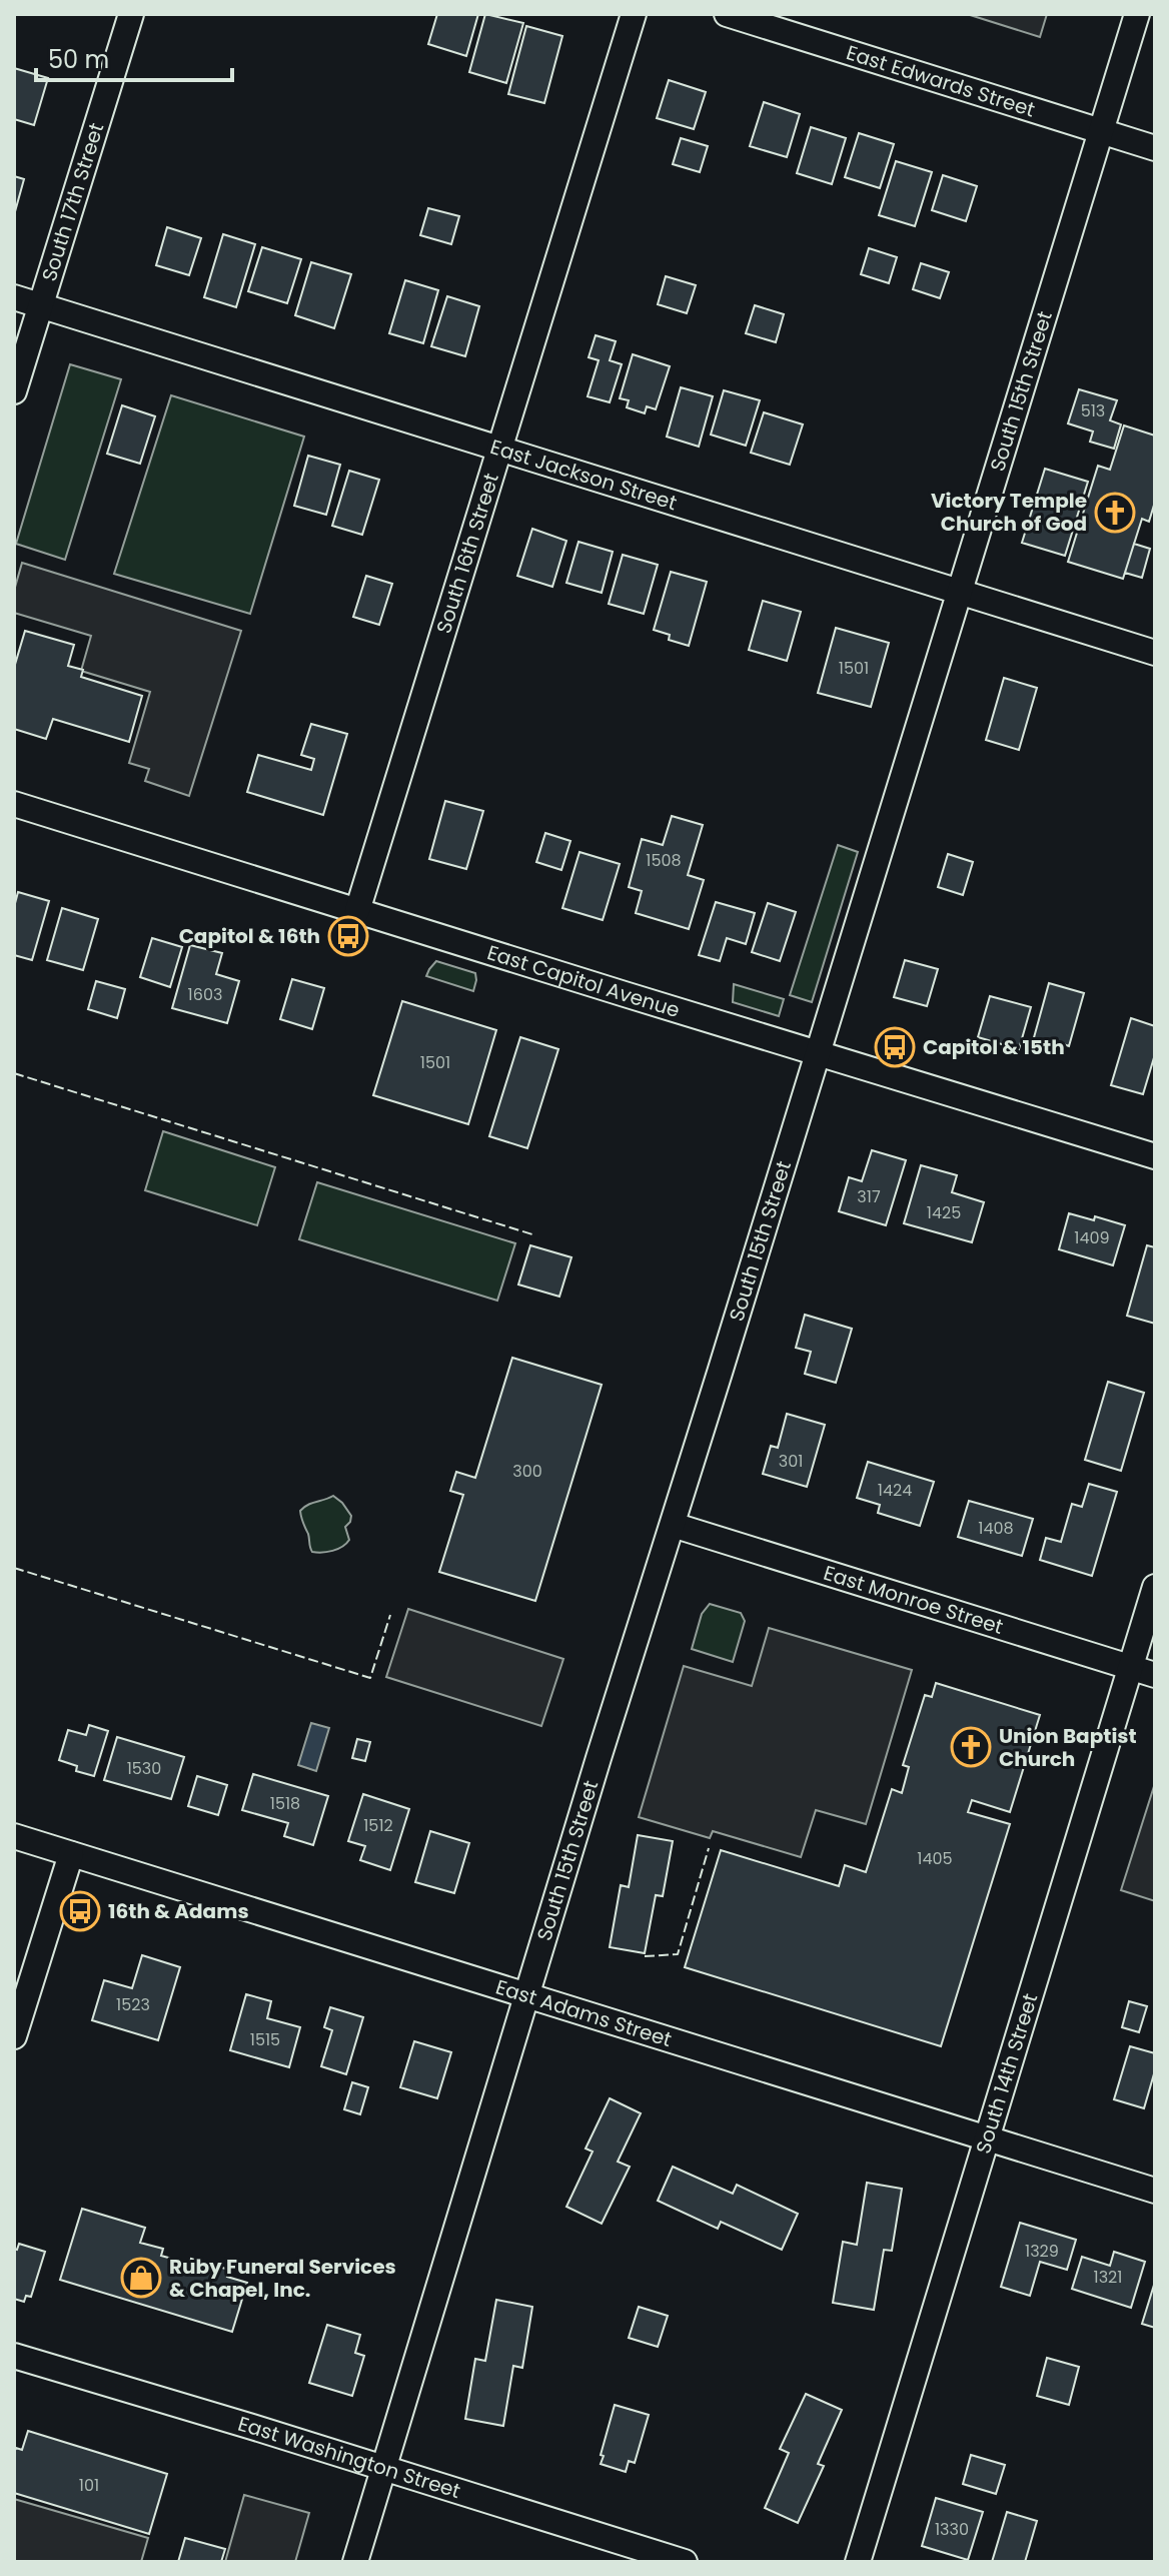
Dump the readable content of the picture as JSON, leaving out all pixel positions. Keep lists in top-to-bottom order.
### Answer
{
  "streets": {
    "street": [
      "East Edwards Street",
      "South 17th Street",
      "South 15th Street",
      "East Jackson Street",
      "South 16th Street",
      "East Capitol Avenue",
      "East Monroe Street",
      "East Adams Street",
      "South 14th Street",
      "East Washington Street"
    ]
  },
  "crossings": [
    ["East Edwards Street", "South 15th Street"],
    ["South 17th Street", "East Jackson Street"],
    ["South 15th Street", "East Jackson Street"],
    ["South 15th Street", "East Capitol Avenue"],
    ["South 15th Street", "East Monroe Street"],
    ["South 15th Street", "East Adams Street"],
    ["South 15th Street", "East Washington Street"],
    ["East Jackson Street", "South 16th Street"],
    ["South 16th Street", "East Capitol Avenue"],
    ["East Monroe Street", "South 14th Street"],
    ["East Adams Street", "South 14th Street"]
  ],
  "places": {
    "church": ["Victory Temple Church of God", "Union Baptist Church"],
    "bus stop": ["Capitol & 16th", "Capitol & 15th", "16th & Adams"],
    "shop": ["Ruby Funeral Services & Chapel, Inc."]
  },
  "house_numbers": [
    "513",
    "1501",
    "1508",
    "1603",
    "1501",
    "317",
    "1425",
    "1409",
    "301",
    "300",
    "1424",
    "1408",
    "1530",
    "1518",
    "1512",
    "1405",
    "1523",
    "1515",
    "1329",
    "1321",
    "101",
    "1330"
  ],
  "scale_bar": "50 m"
}
